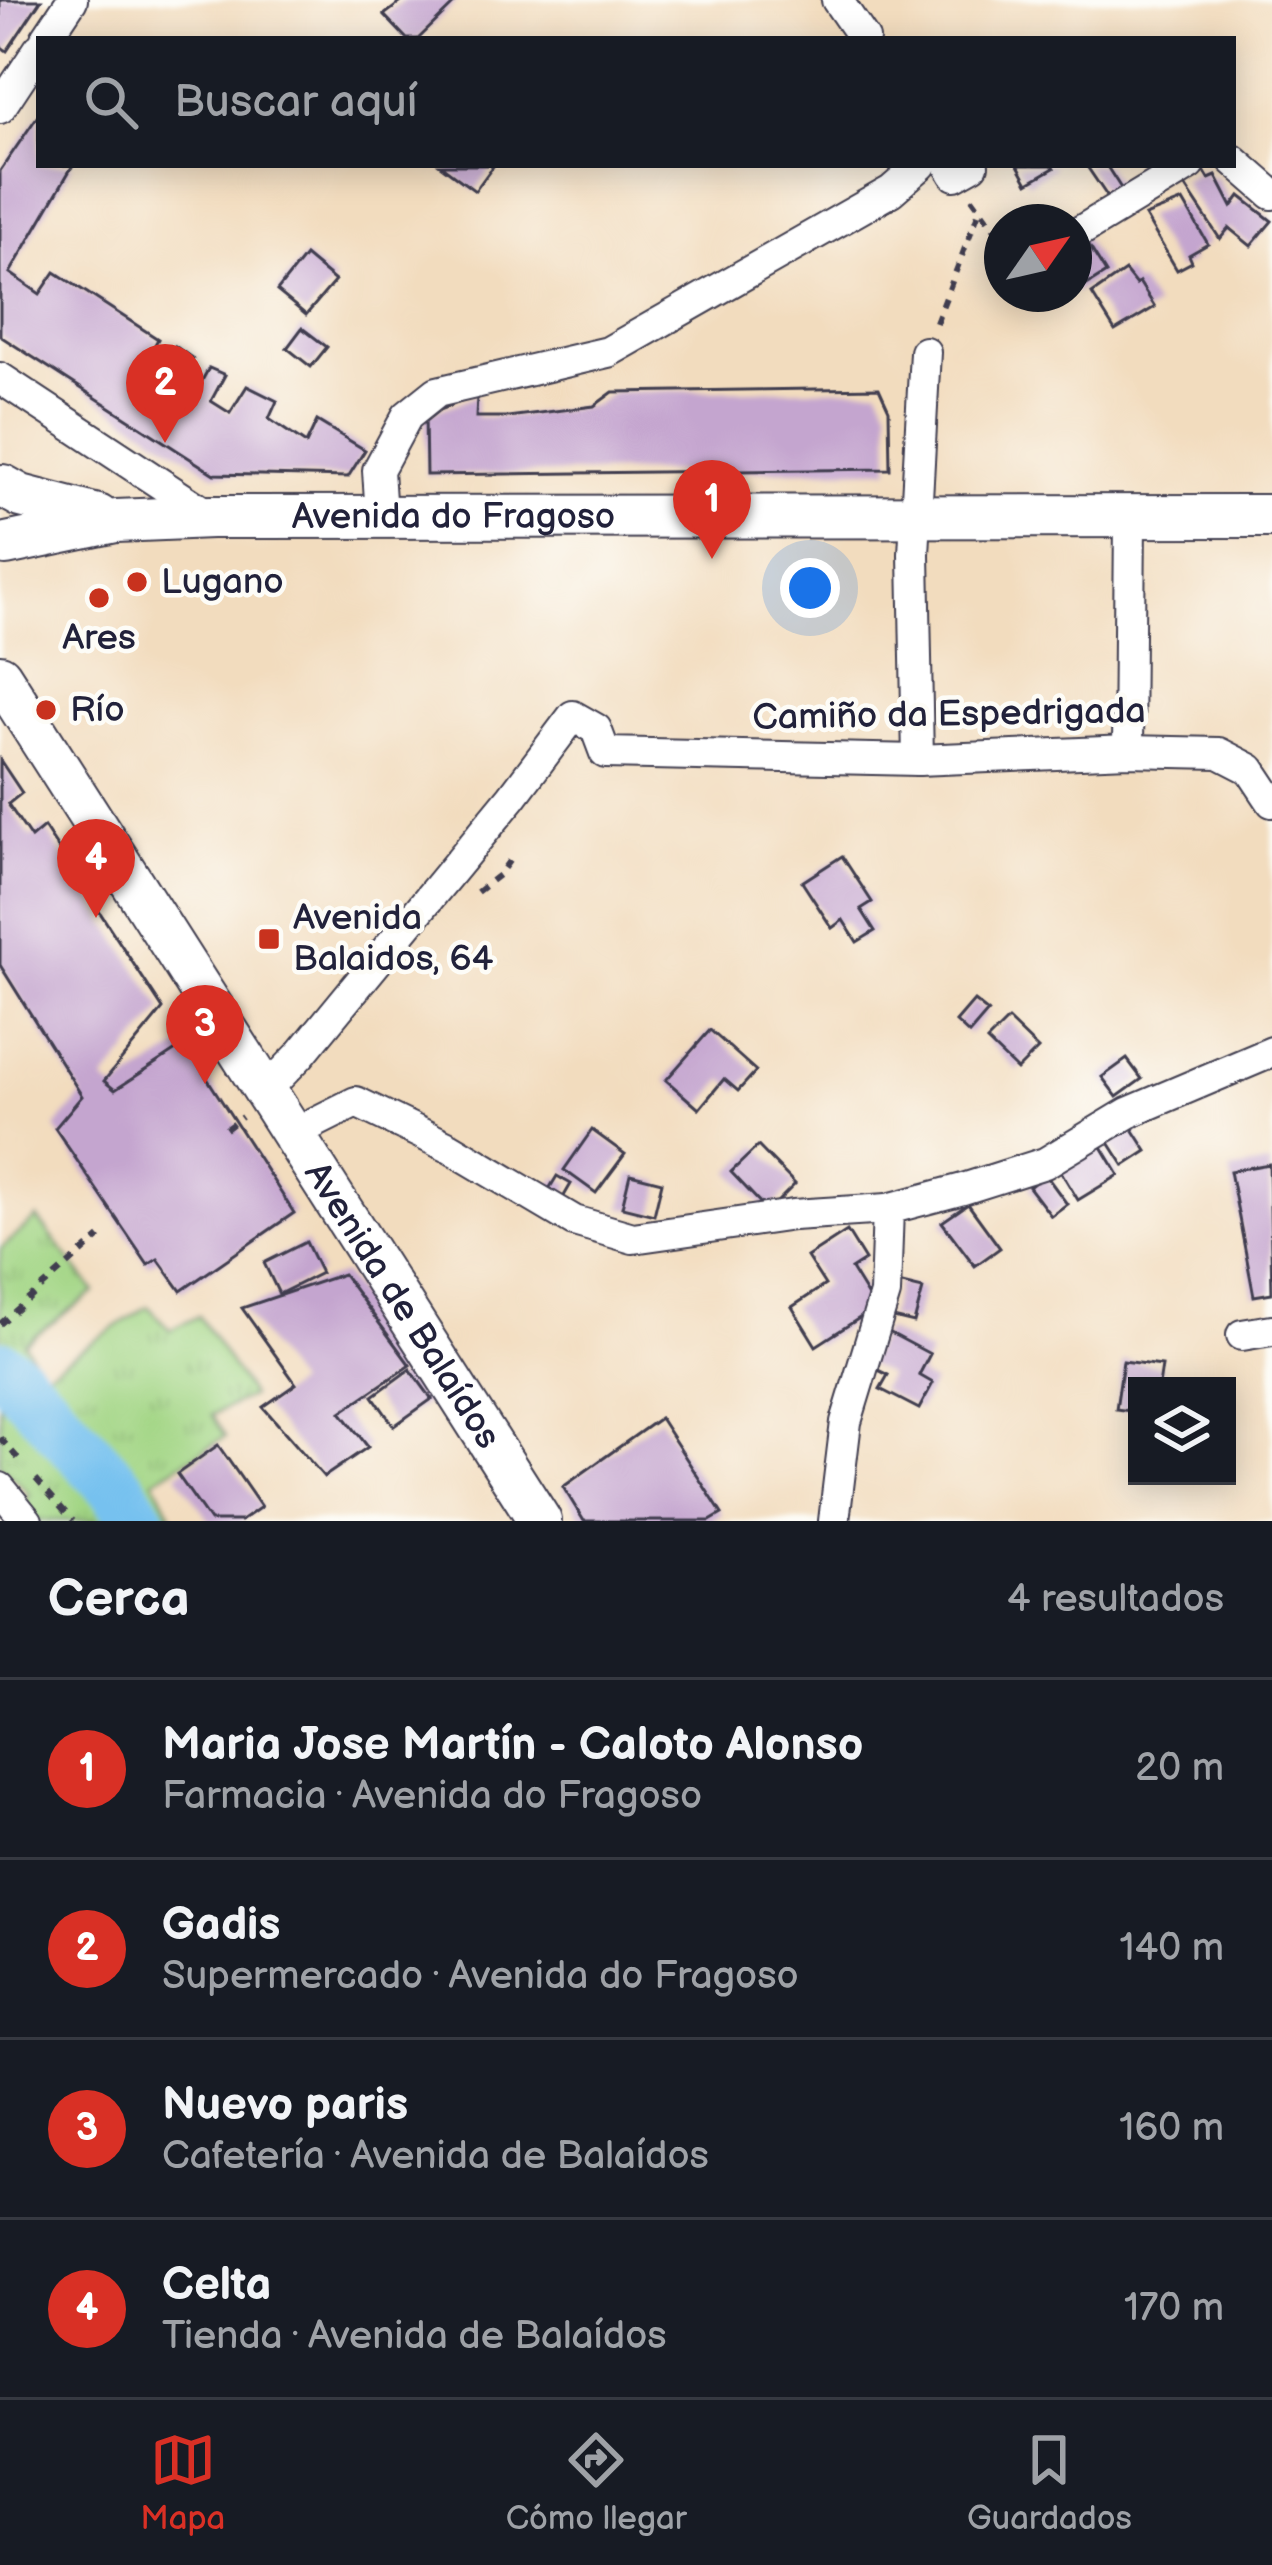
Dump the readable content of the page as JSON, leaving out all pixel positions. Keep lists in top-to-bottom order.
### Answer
{
  "streets": {
    "main road": ["Avenida do Fragoso", "Avenida de Balaídos"],
    "street": ["Camiño da Espedrigada"]
  },
  "crossings": [
    ["Camiño da Espedrigada", "Avenida de Balaídos"]
  ],
  "places": {
    "other": ["Lugano", "Ares", "Río"],
    "transit": ["Avenida Balaidos, 64"]
  },
  "north": "top right",
  "page": {
    "search": "Buscar aquí",
    "pins": [
      "2",
      "1",
      "4",
      "3"
    ],
    "heading": ["Cerca", "4 resultados"],
    "list": [
      {
        "mark": "1",
        "name": "Maria Jose Martín - Caloto Alonso",
        "note": "Farmacia · Avenida do Fragoso",
        "value": "20 m"
      },
      {
        "mark": "2",
        "name": "Gadis",
        "note": "Supermercado · Avenida do Fragoso",
        "value": "140 m"
      },
      {
        "mark": "3",
        "name": "Nuevo paris",
        "note": "Cafetería · Avenida de Balaídos",
        "value": "160 m"
      },
      {
        "mark": "4",
        "name": "Celta",
        "note": "Tienda · Avenida de Balaídos",
        "value": "170 m"
      }
    ],
    "nav": ["Mapa", "Cómo llegar", "Guardados"]
  }
}
